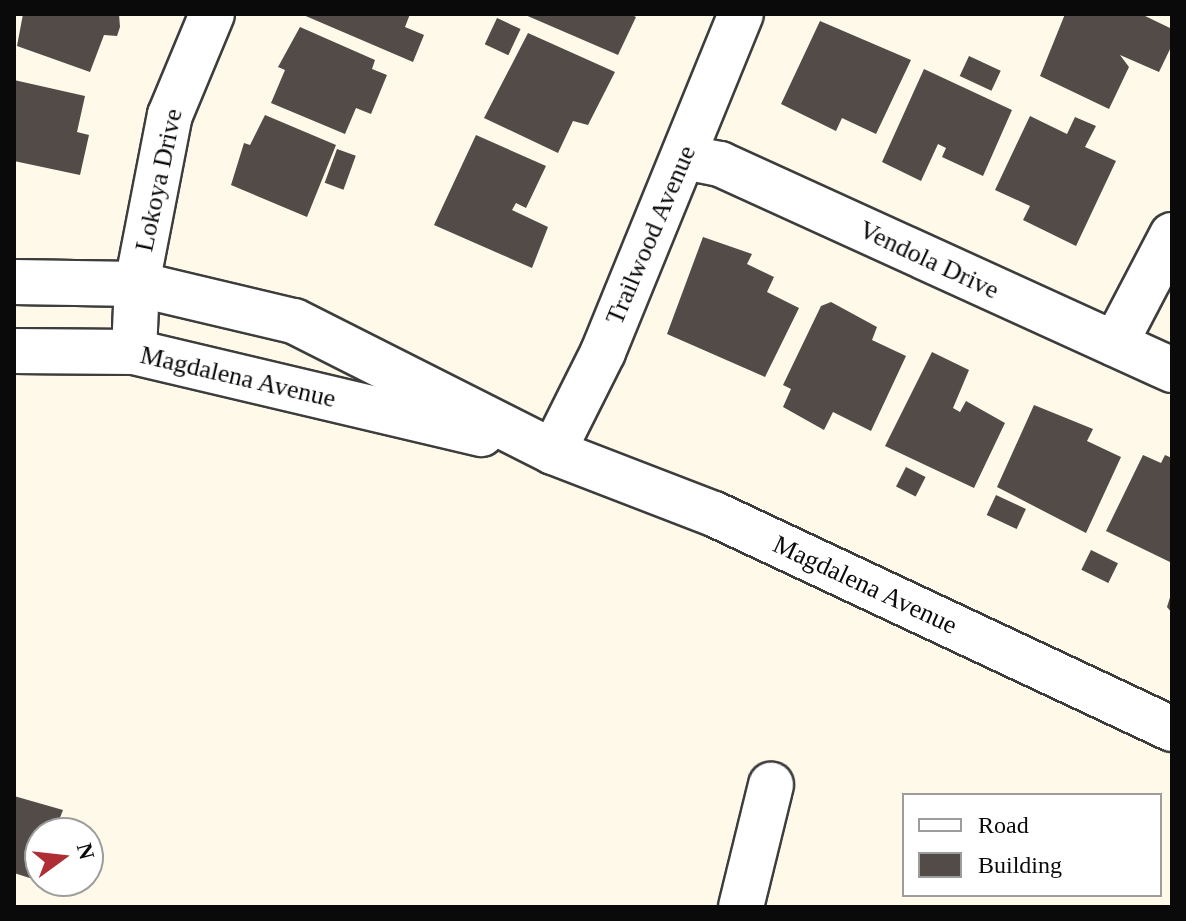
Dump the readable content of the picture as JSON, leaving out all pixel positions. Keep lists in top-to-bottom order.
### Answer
{
  "streets": {
    "street": [
      "Lokoya Drive",
      "Trailwood Avenue",
      "Vendola Drive",
      "Magdalena Avenue"
    ]
  },
  "crossings": [
    ["Lokoya Drive", "Magdalena Avenue"],
    ["Trailwood Avenue", "Vendola Drive"],
    ["Trailwood Avenue", "Magdalena Avenue"]
  ],
  "legend": ["Road", "Building"],
  "north": "right"
}
